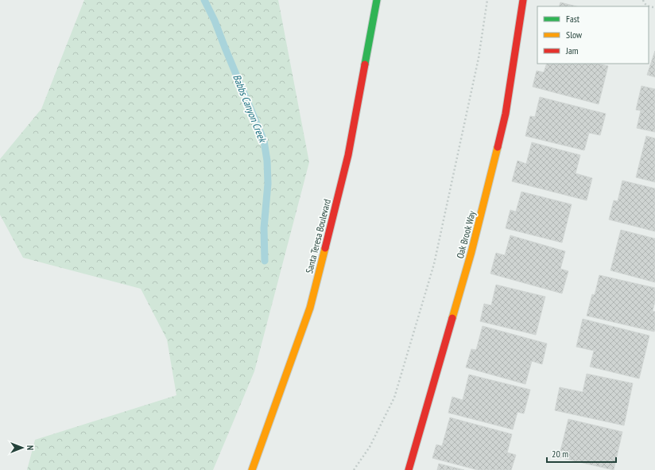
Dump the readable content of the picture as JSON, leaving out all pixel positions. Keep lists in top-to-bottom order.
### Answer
{
  "streets": {
    "main road": ["Oak Brook Way", "Santa Teresa Boulevard"]
  },
  "water": ["Babbs Canyon Creek"],
  "legend": ["Fast", "Slow", "Jam"],
  "scale_bar": "20 m",
  "north": "right"
}
